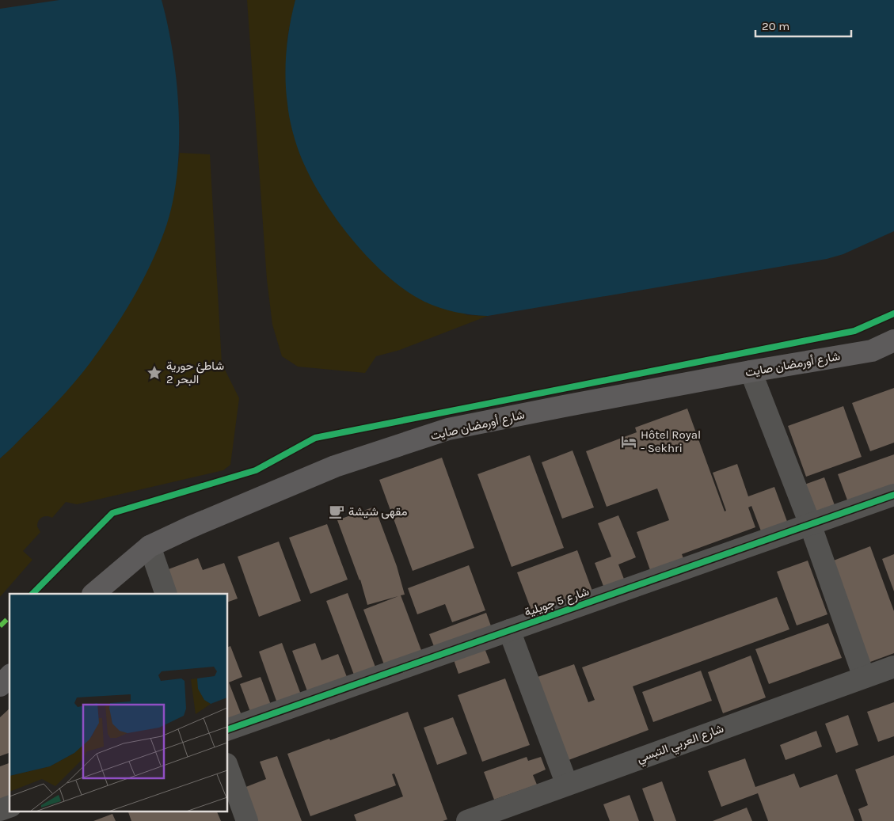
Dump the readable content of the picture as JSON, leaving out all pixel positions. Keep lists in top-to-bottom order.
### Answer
{
  "streets": {
    "main road": ["شارع أورمضان صايت"],
    "street": ["شارع 5 جويلية", "شارع العربي التبسي"]
  },
  "places": {
    "place": ["شاطئ حورية البحر 2"],
    "hotel": ["Hôtel Royal - Sekhri"],
    "cafe": ["مقهى شيشة"]
  },
  "scale_bar": "20 m"
}
